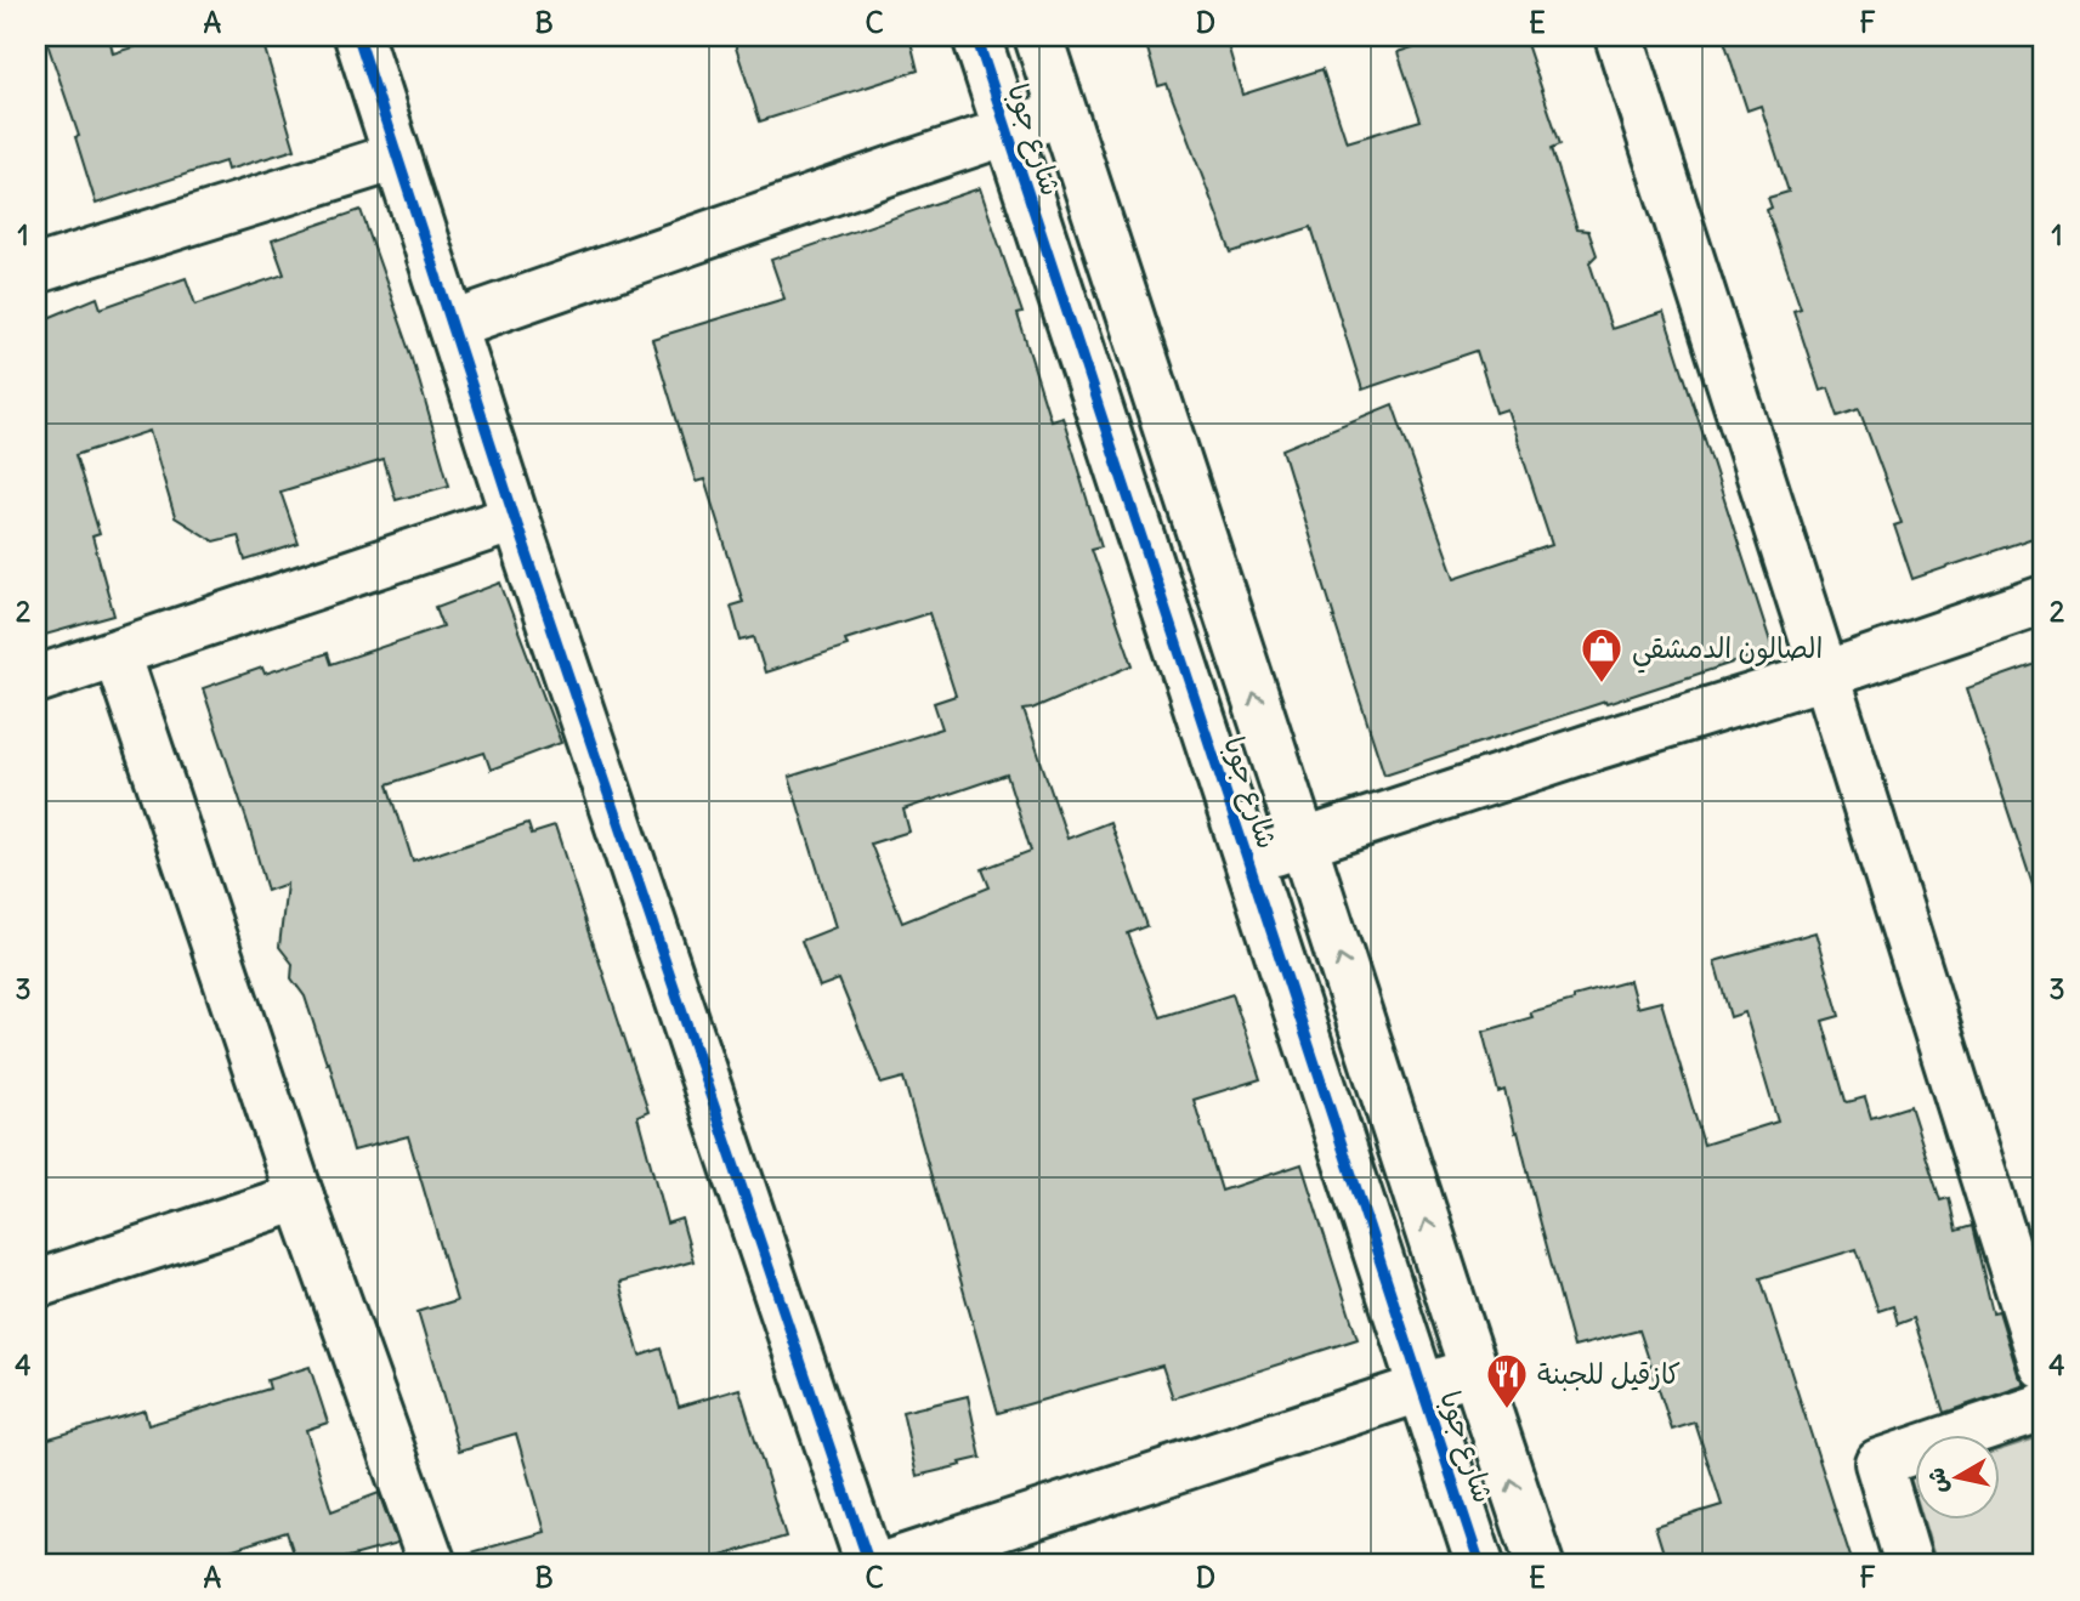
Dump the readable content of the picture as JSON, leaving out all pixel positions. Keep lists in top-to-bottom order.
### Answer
{
  "streets": {
    "street": ["شارع جوبا"]
  },
  "places": {
    "shop": ["الصالون الدمشقي"],
    "restaurant": ["كازقيل للجبنة"]
  },
  "north": "left",
  "grid": {
    "columns": [
      "A",
      "B",
      "C",
      "D",
      "E",
      "F"
    ],
    "rows": [
      "1",
      "2",
      "3",
      "4"
    ]
  }
}
